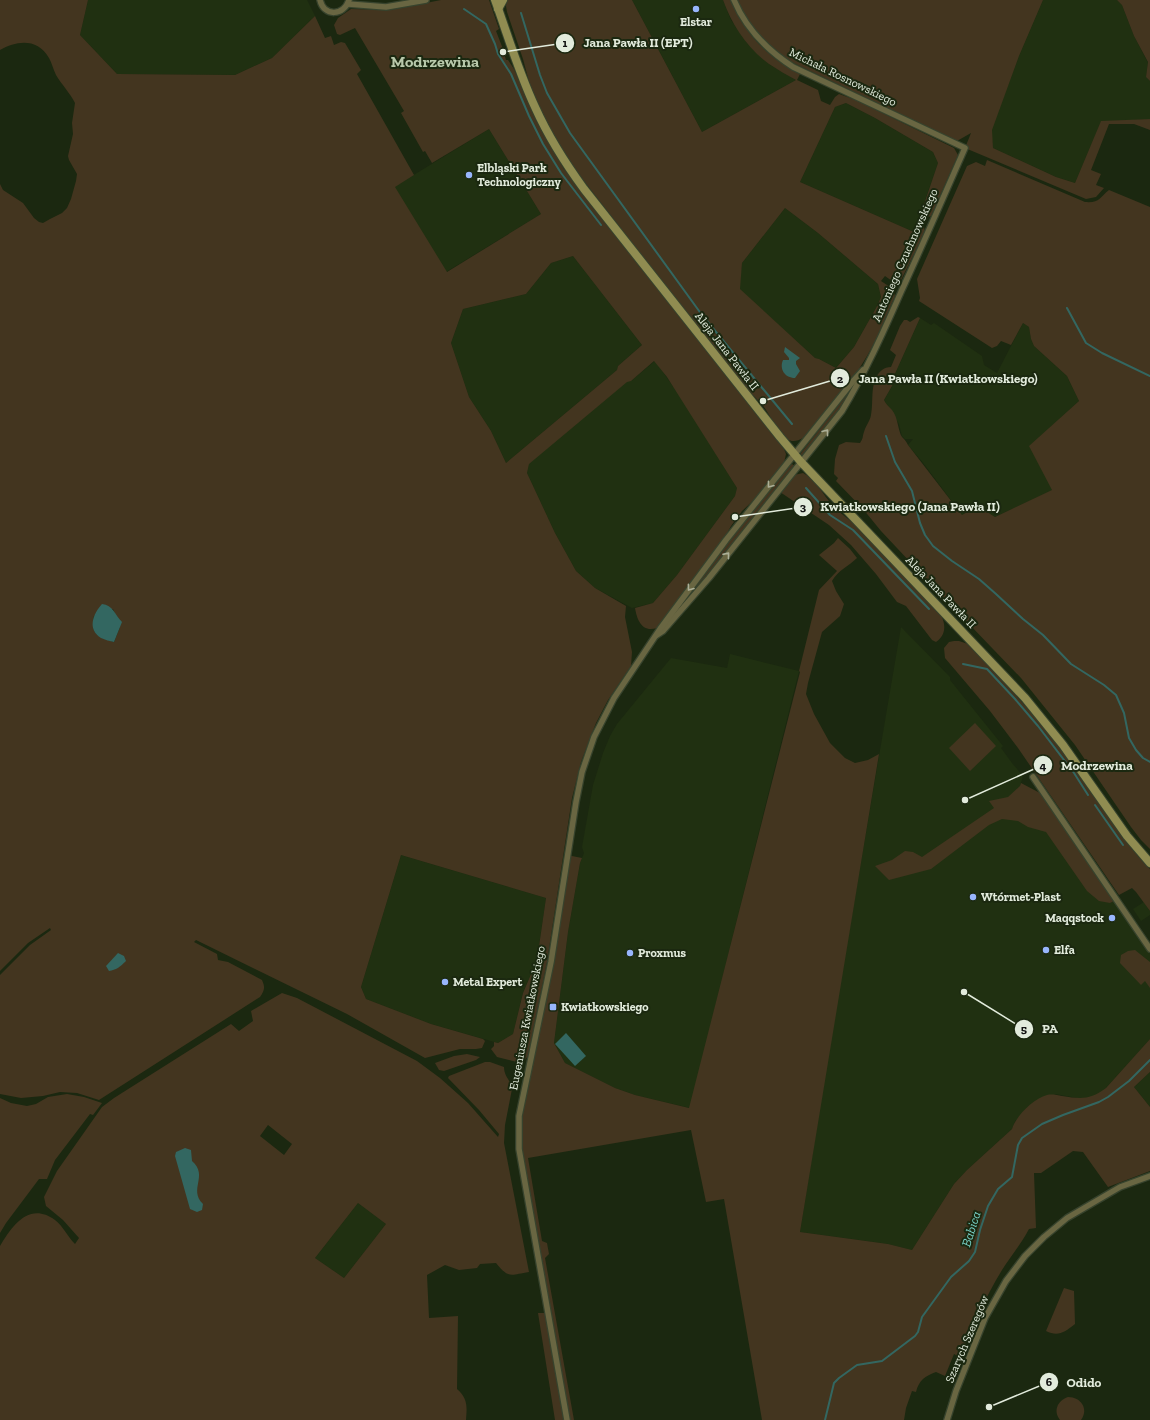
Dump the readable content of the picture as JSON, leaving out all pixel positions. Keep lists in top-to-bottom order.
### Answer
{
  "streets": {
    "street": [
      "Michała Rosnowskiego",
      "Antoniego Czuchnowskiego",
      "Aleja Jana Pawła II",
      "Eugeniusza Kwiatkowskiego",
      "Szarych Szeregów"
    ]
  },
  "crossings": [
    ["Michała Rosnowskiego", "Antoniego Czuchnowskiego"],
    ["Antoniego Czuchnowskiego", "Aleja Jana Pawła II"],
    ["Antoniego Czuchnowskiego", "Eugeniusza Kwiatkowskiego"],
    ["Aleja Jana Pawła II", "Eugeniusza Kwiatkowskiego"]
  ],
  "districts": ["Modrzewina"],
  "water": ["Babica"],
  "places": {
    "other": [
      "Elstar",
      "Jana Pawła II (EPT)",
      "Elbląski Park Technologiczny",
      "Jana Pawła II (Kwiatkowskiego)",
      "Kwiatkowskiego (Jana Pawła II)",
      "Modrzewina",
      "Wtórmet-Plast",
      "Maqqstock",
      "Elfa",
      "Proxmus",
      "Metal Expert",
      "PA",
      "Odido"
    ],
    "transit": ["Kwiatkowskiego"]
  }
}
